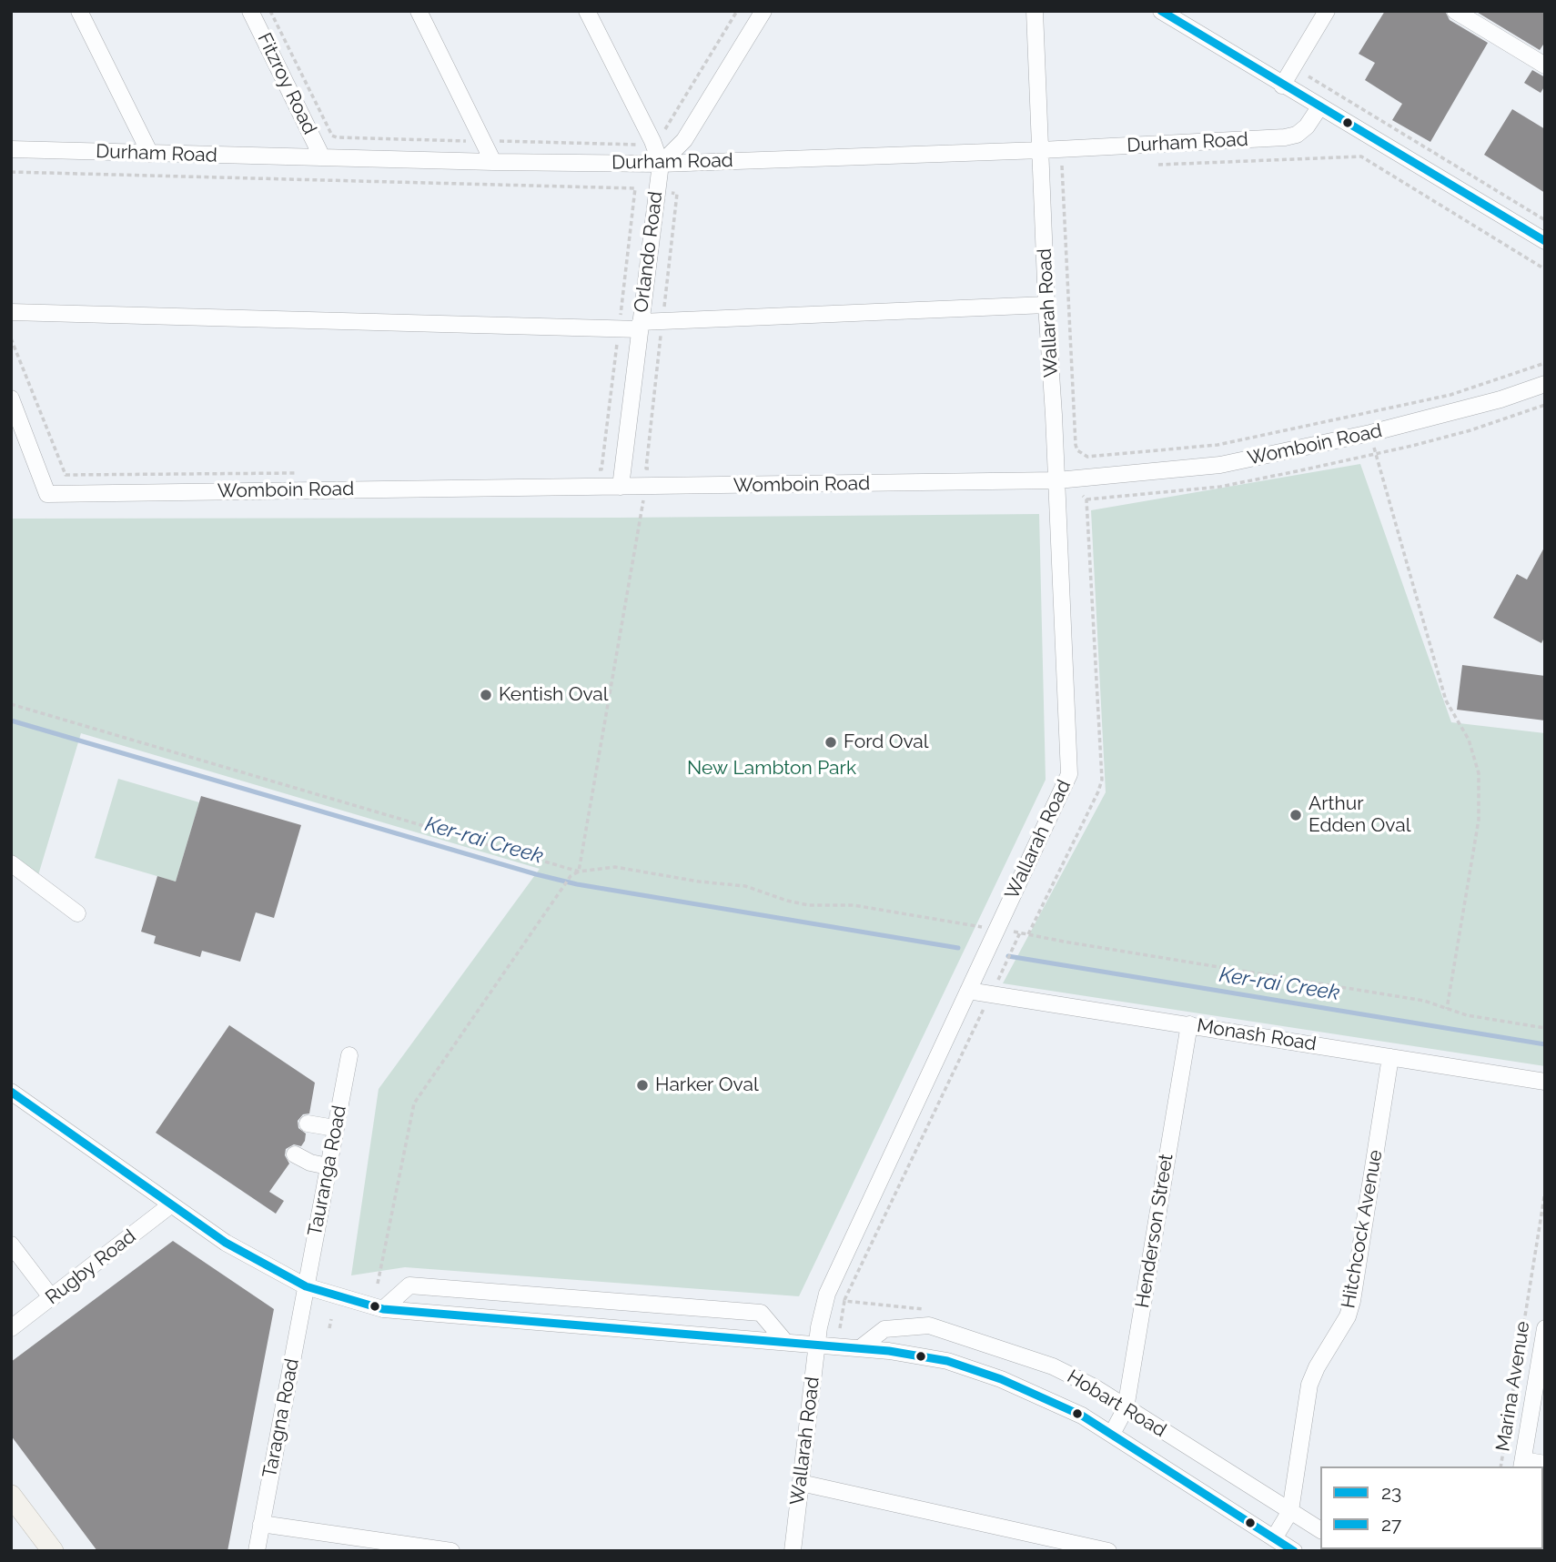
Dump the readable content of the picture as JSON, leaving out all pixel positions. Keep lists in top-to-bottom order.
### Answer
{
  "streets": {
    "street": [
      "Fitzroy Road",
      "Durham Road",
      "Orlando Road",
      "Wallarah Road",
      "Womboin Road",
      "Monash Road",
      "Tauranga Road",
      "Hitchcock Avenue",
      "Henderson Street",
      "Rugby Road",
      "Marina Avenue",
      "Hobart Road",
      "Taragna Road"
    ]
  },
  "crossings": [
    ["Fitzroy Road", "Durham Road"],
    ["Durham Road", "Orlando Road"],
    ["Durham Road", "Wallarah Road"],
    ["Orlando Road", "Womboin Road"],
    ["Wallarah Road", "Womboin Road"],
    ["Wallarah Road", "Monash Road"],
    ["Wallarah Road", "Hobart Road"],
    ["Monash Road", "Hitchcock Avenue"],
    ["Monash Road", "Henderson Street"],
    ["Tauranga Road", "Hobart Road"],
    ["Tauranga Road", "Taragna Road"],
    ["Hitchcock Avenue", "Hobart Road"],
    ["Henderson Street", "Hobart Road"],
    ["Rugby Road", "Hobart Road"],
    ["Hobart Road", "Taragna Road"]
  ],
  "water": ["Ker-rai Creek"],
  "parks": ["New Lambton Park"],
  "places": [
    "Kentish Oval",
    "Ford Oval",
    "Arthur Edden Oval",
    "Harker Oval"
  ],
  "lines": ["transit line 27", "transit line 23"],
  "legend": ["23", "27"]
}
